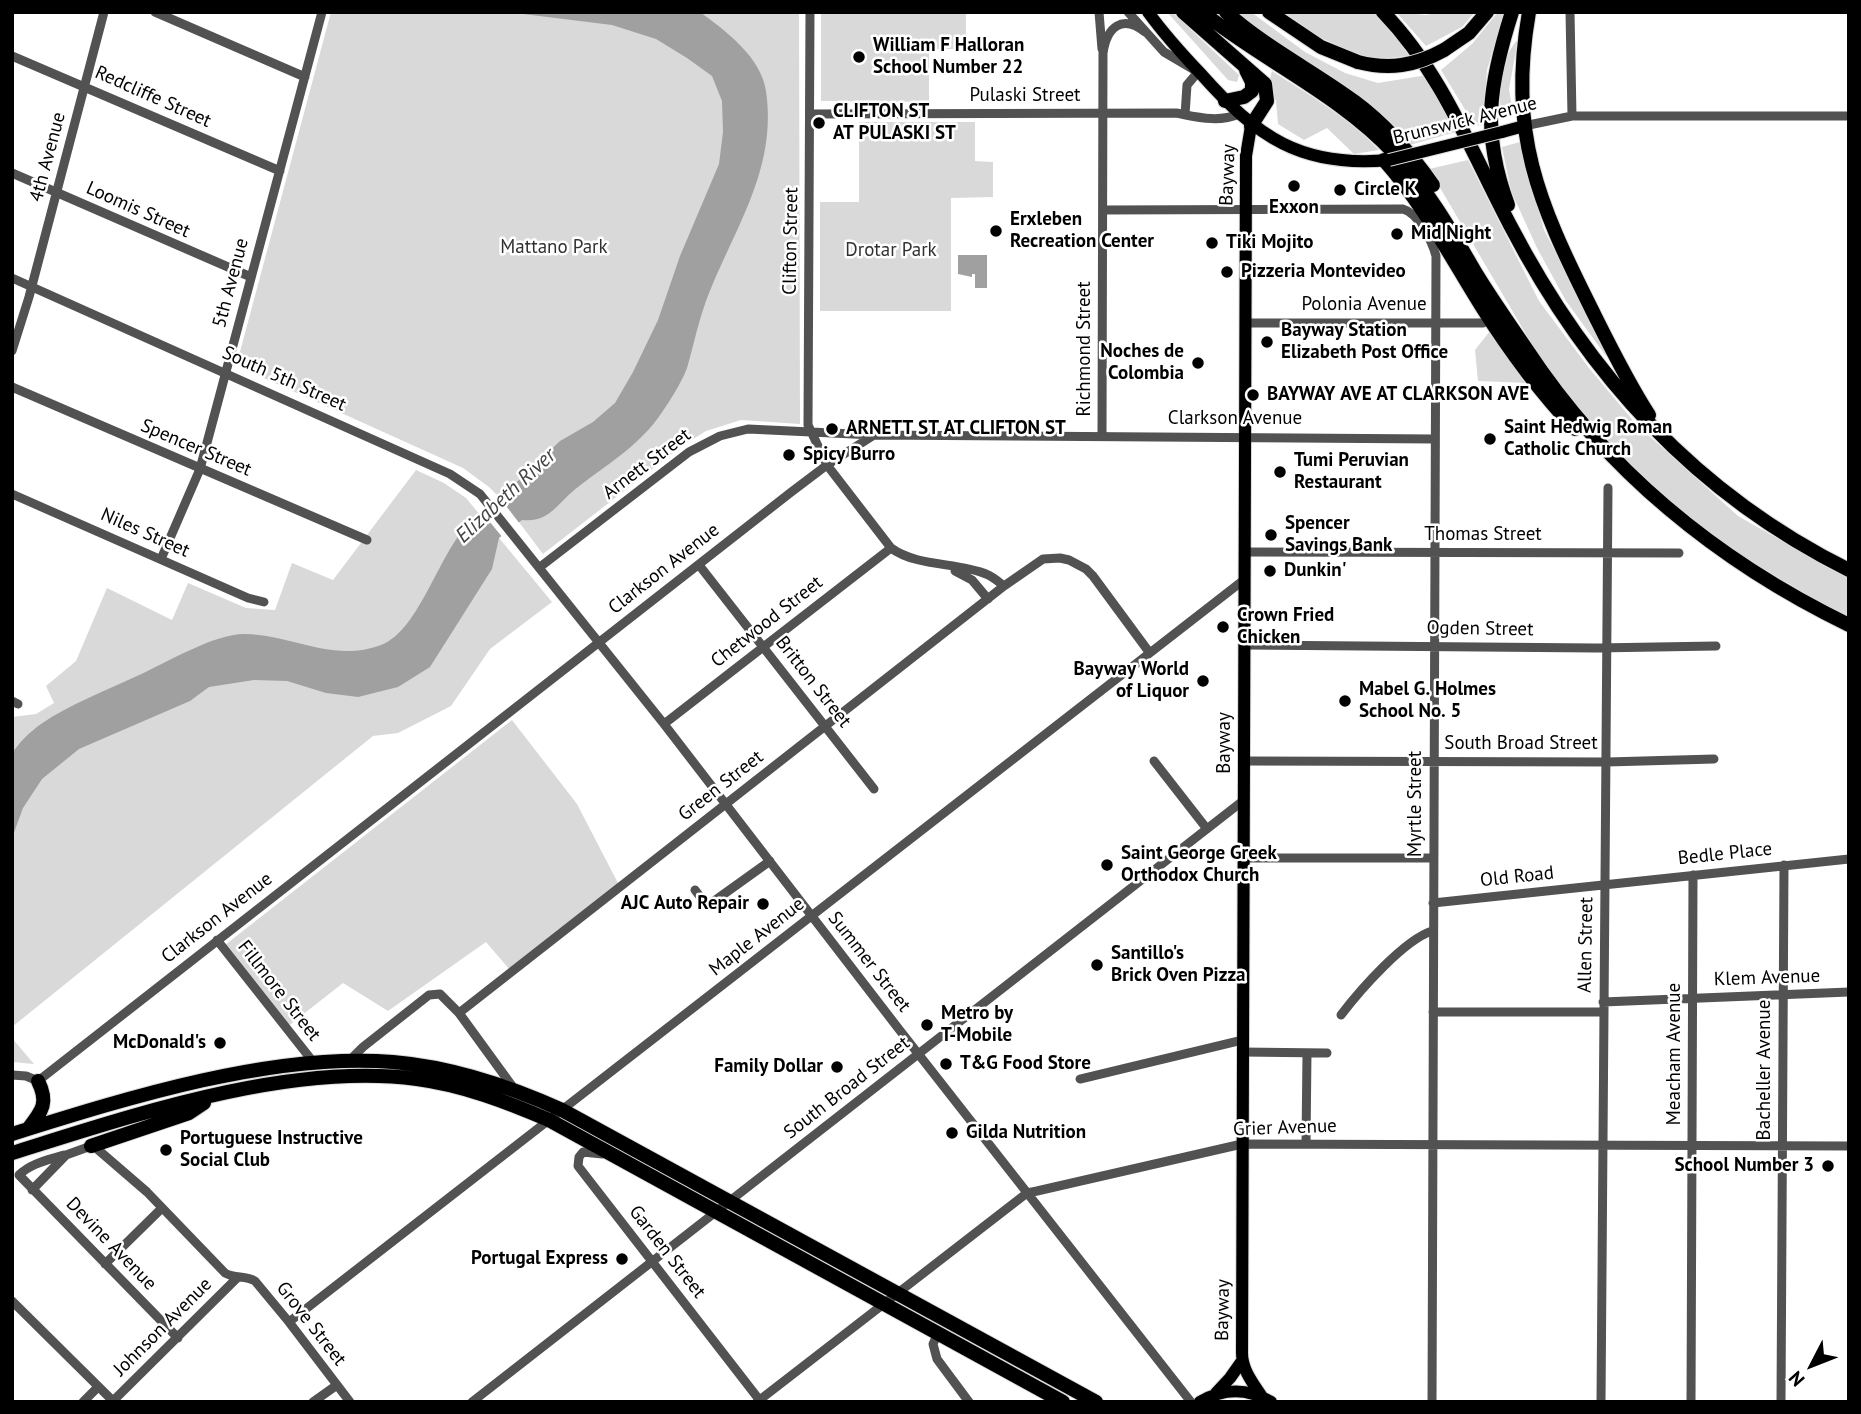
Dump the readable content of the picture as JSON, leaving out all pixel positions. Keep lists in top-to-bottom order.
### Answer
{
  "streets": {
    "main road": ["Brunswick Avenue", "Bayway"],
    "street": [
      "Pulaski Street",
      "Redcliffe Street",
      "4th Avenue",
      "Loomis Street",
      "Clifton Street",
      "5th Avenue",
      "Polonia Avenue",
      "Richmond Street",
      "South 5th Street",
      "Clarkson Avenue",
      "Spencer Street",
      "Arnett Street",
      "Niles Street",
      "Thomas Street",
      "Chetwood Street",
      "Ogden Street",
      "Britton Street",
      "South Broad Street",
      "Green Street",
      "Myrtle Street",
      "Bedle Place",
      "Old Road",
      "Maple Avenue",
      "Allen Street",
      "Summer Street",
      "Klem Avenue",
      "Fillmore Street",
      "Meacham Avenue",
      "Bacheller Avenue",
      "Grier Avenue",
      "Devine Avenue",
      "Garden Street",
      "Grove Street",
      "Johnson Avenue"
    ]
  },
  "crossings": [
    ["Pulaski Street", "Brunswick Avenue"],
    ["Pulaski Street", "Clifton Street"],
    ["Pulaski Street", "Richmond Street"],
    ["Redcliffe Street", "4th Avenue"],
    ["Redcliffe Street", "5th Avenue"],
    ["Brunswick Avenue", "Bayway"],
    ["4th Avenue", "Loomis Street"],
    ["4th Avenue", "South 5th Street"],
    ["Bayway", "Polonia Avenue"],
    ["Bayway", "Clarkson Avenue"],
    ["Bayway", "Thomas Street"],
    ["Bayway", "Ogden Street"],
    ["Bayway", "South Broad Street"],
    ["Bayway", "Myrtle Street"],
    ["Bayway", "Maple Avenue"],
    ["Bayway", "Grier Avenue"],
    ["Loomis Street", "5th Avenue"],
    ["Clifton Street", "Clarkson Avenue"],
    ["Clifton Street", "Arnett Street"],
    ["Clifton Street", "Chetwood Street"],
    ["5th Avenue", "South 5th Street"],
    ["5th Avenue", "Spencer Street"],
    ["5th Avenue", "Niles Street"],
    ["Polonia Avenue", "Myrtle Street"],
    ["Richmond Street", "Clarkson Avenue"],
    ["South 5th Street", "Summer Street"],
    ["Clarkson Avenue", "Arnett Street"],
    ["Clarkson Avenue", "Britton Street"],
    ["Clarkson Avenue", "Myrtle Street"],
    ["Clarkson Avenue", "Summer Street"],
    ["Clarkson Avenue", "Fillmore Street"],
    ["Arnett Street", "Summer Street"],
    ["Thomas Street", "Myrtle Street"],
    ["Thomas Street", "Allen Street"],
    ["Chetwood Street", "Britton Street"],
    ["Chetwood Street", "Summer Street"],
    ["Ogden Street", "Myrtle Street"],
    ["Ogden Street", "Allen Street"],
    ["Britton Street", "Green Street"],
    ["South Broad Street", "Myrtle Street"],
    ["South Broad Street", "Allen Street"],
    ["South Broad Street", "Summer Street"],
    ["South Broad Street", "Garden Street"],
    ["Green Street", "Maple Avenue"],
    ["Green Street", "Summer Street"],
    ["Myrtle Street", "Old Road"],
    ["Myrtle Street", "Klem Avenue"],
    ["Myrtle Street", "Grier Avenue"],
    ["Bedle Place", "Old Road"],
    ["Bedle Place", "Allen Street"],
    ["Bedle Place", "Meacham Avenue"],
    ["Bedle Place", "Bacheller Avenue"],
    ["Old Road", "Allen Street"],
    ["Maple Avenue", "Summer Street"],
    ["Maple Avenue", "Grove Street"],
    ["Allen Street", "Klem Avenue"],
    ["Allen Street", "Grier Avenue"],
    ["Summer Street", "Grier Avenue"],
    ["Klem Avenue", "Meacham Avenue"],
    ["Klem Avenue", "Bacheller Avenue"],
    ["Meacham Avenue", "Grier Avenue"],
    ["Bacheller Avenue", "Grier Avenue"],
    ["Grier Avenue", "Garden Street"],
    ["Devine Avenue", "Johnson Avenue"],
    ["Grove Street", "Johnson Avenue"]
  ],
  "water": ["Elizabeth River"],
  "parks": ["Mattano Park", "Drotar Park"],
  "places": [
    "William F Halloran School Number 22",
    "CLIFTON ST AT PULASKI ST",
    "Exxon",
    "Circle K",
    "Erxleben Recreation Center",
    "Mid Night",
    "Tiki Mojito",
    "Pizzeria Montevideo",
    "Bayway Station Elizabeth Post Office",
    "Noches de Colombia",
    "BAYWAY AVE AT CLARKSON AVE",
    "ARNETT ST AT CLIFTON ST",
    "Saint Hedwig Roman Catholic Church",
    "Spicy Burro",
    "Tumi Peruvian Restaurant",
    "Spencer Savings Bank",
    "Dunkin'",
    "Crown Fried Chicken",
    "Bayway World of Liquor",
    "Mabel G. Holmes School No. 5",
    "Saint George Greek Orthodox Church",
    "AJC Auto Repair",
    "Santillo's Brick Oven Pizza",
    "Metro by T-Mobile",
    "McDonald's",
    "T&G Food Store",
    "Family Dollar",
    "Gilda Nutrition",
    "Portuguese Instructive Social Club",
    "School Number 3",
    "Portugal Express"
  ],
  "north": "bottom left"
}
